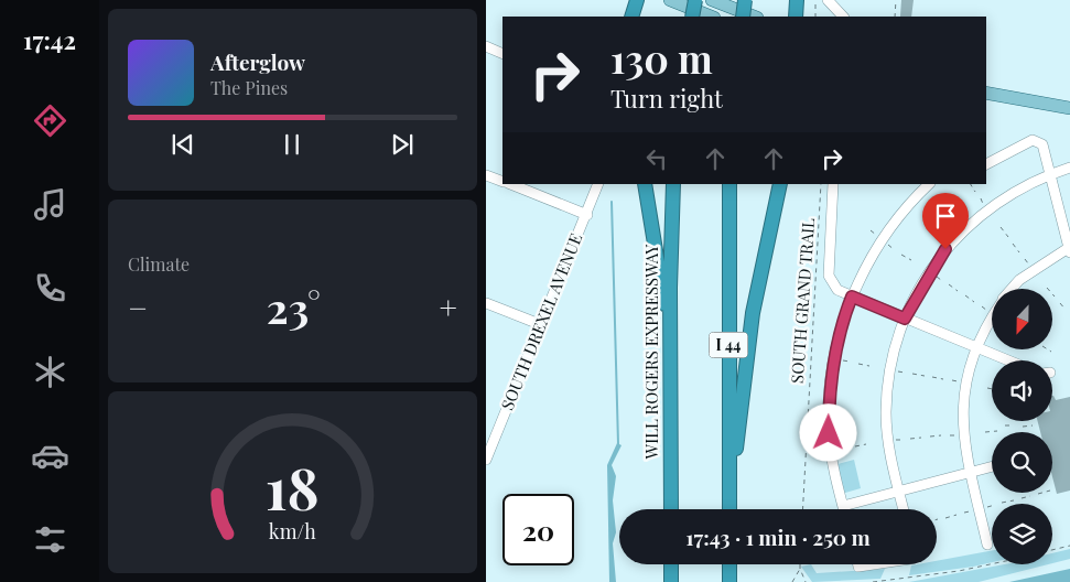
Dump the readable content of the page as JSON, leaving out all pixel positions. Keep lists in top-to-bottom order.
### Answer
{
  "streets": {
    "highway": ["I 44", "WILL ROGERS EXPRESSWAY"],
    "street": ["SOUTH DREXEL AVENUE"],
    "path": ["SOUTH GRAND TRAIL"]
  },
  "north": "bottom",
  "page": {
    "tabs": "17:42",
    "turn": ["130 m", "Turn right"],
    "song": ["Afterglow", "The Pines"],
    "tile": "Climate",
    "heat": ["−", "23°", "+"],
    "limit": "20",
    "trip": "17:43 · 1 min · 250 m",
    "gauge": ["18", "km/h"]
  }
}
